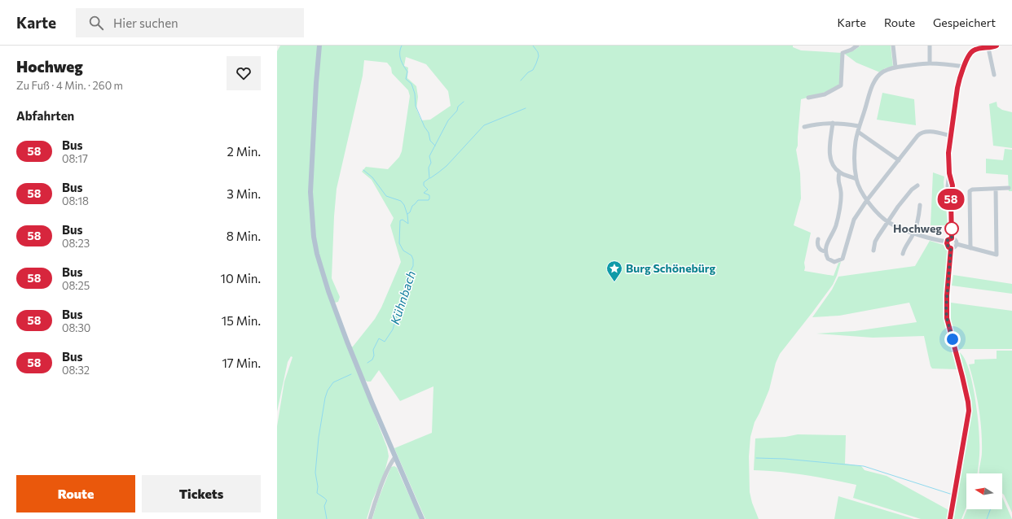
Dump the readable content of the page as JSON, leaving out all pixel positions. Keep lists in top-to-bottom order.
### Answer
{
  "water": ["Kühnbach"],
  "places": {
    "other": ["Hochweg"],
    "place": ["Burg Schönebürg"]
  },
  "lines": ["bus line 58"],
  "north": "left",
  "page": {
    "header": "Karte",
    "search": "Hier suchen",
    "nav": ["Karte", "Route", "Gespeichert"],
    "heading": [
      ["Hochweg", "Zu Fuß · 4 Min. · 260 m"],
      "Abfahrten"
    ],
    "on_map": "58",
    "list": [
      {
        "mark": "58",
        "name": "Bus",
        "note": "08:17",
        "value": "2 Min."
      },
      {
        "mark": "58",
        "name": "Bus",
        "note": "08:18",
        "value": "3 Min."
      },
      {
        "mark": "58",
        "name": "Bus",
        "note": "08:23",
        "value": "8 Min."
      },
      {
        "mark": "58",
        "name": "Bus",
        "note": "08:25",
        "value": "10 Min."
      },
      {
        "mark": "58",
        "name": "Bus",
        "note": "08:30",
        "value": "15 Min."
      },
      {
        "mark": "58",
        "name": "Bus",
        "note": "08:32",
        "value": "17 Min."
      }
    ],
    "buttons": ["Route", "Tickets"]
  }
}
